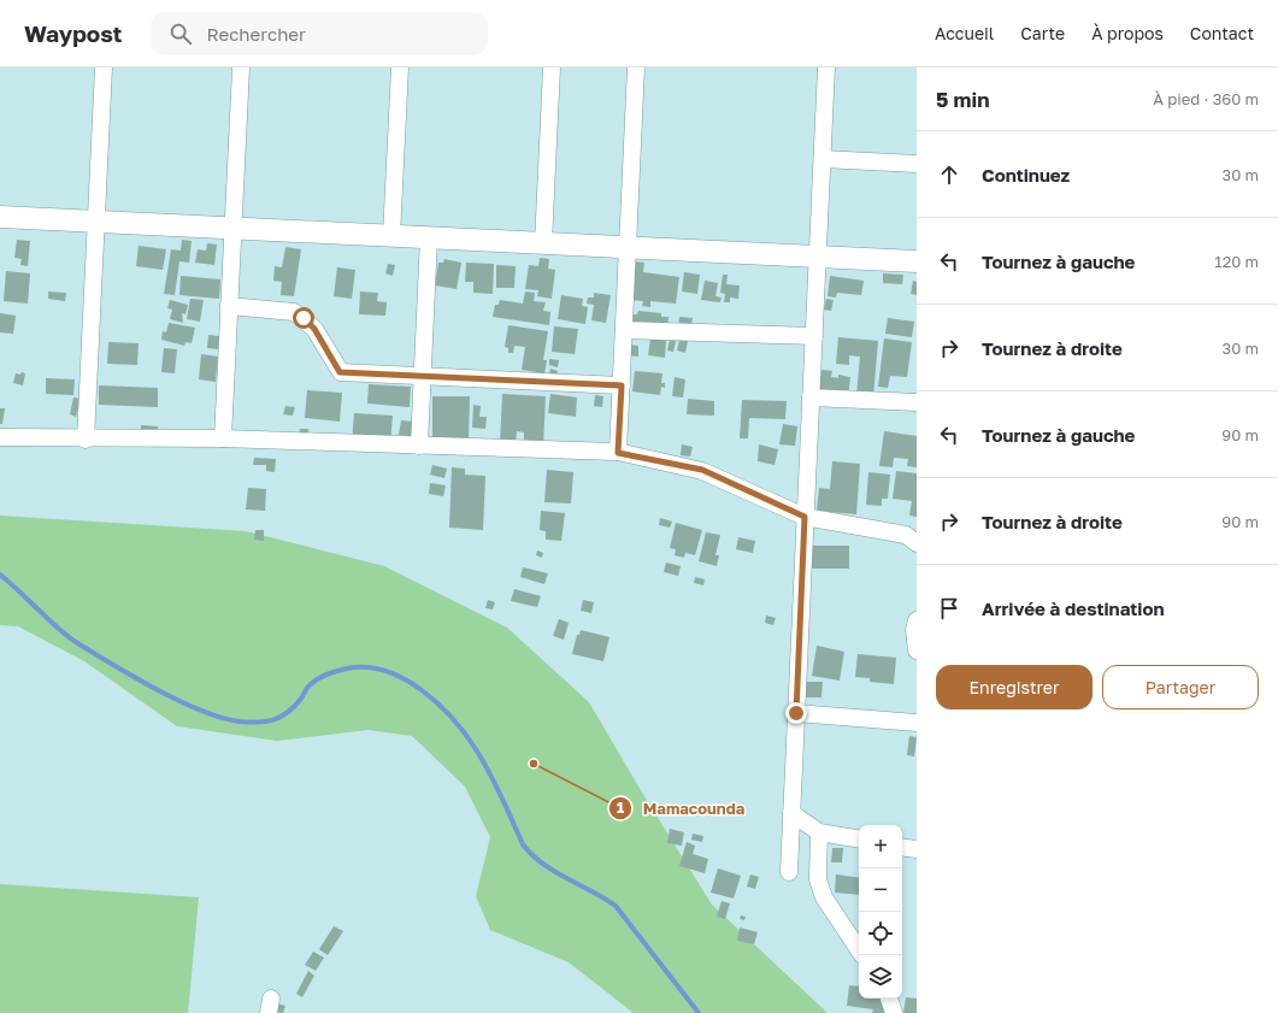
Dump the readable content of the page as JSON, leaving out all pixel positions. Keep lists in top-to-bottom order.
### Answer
{
  "places": ["Mamacounda"],
  "page": {
    "header": "Waypost",
    "search": "Rechercher",
    "nav": [
      "Accueil",
      "Carte",
      "À propos",
      "Contact"
    ],
    "heading": ["5 min", "À pied · 360 m"],
    "list": [
      ["Continuez", "30 m"],
      ["Tournez à gauche", "120 m"],
      ["Tournez à droite", "30 m"],
      ["Tournez à gauche", "90 m"],
      ["Tournez à droite", "90 m"],
      "Arrivée à destination"
    ],
    "buttons": ["Enregistrer", "Partager"],
    "map_buttons": ["+", "−"]
  }
}
